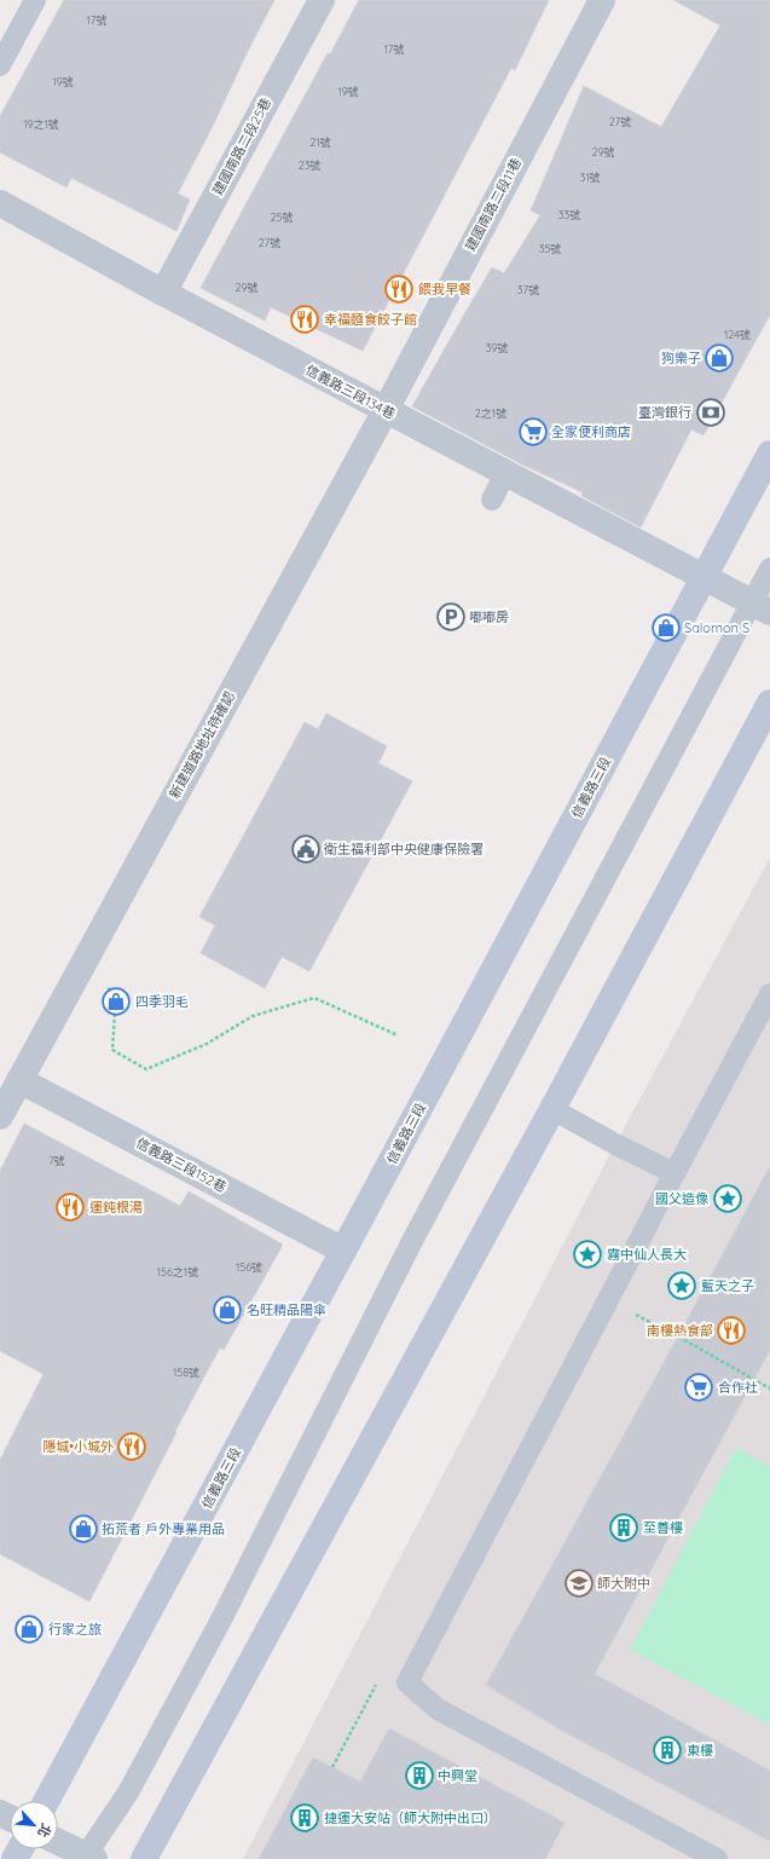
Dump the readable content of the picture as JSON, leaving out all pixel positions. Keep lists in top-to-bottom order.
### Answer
{
  "streets": {
    "main road": ["信義路三段"],
    "street": [
      "建國南路二段25巷",
      "建國南路二段11巷",
      "信義路三段134巷",
      "新建道路地址待確認",
      "信義路三段152巷"
    ]
  },
  "crossings": [
    ["建國南路二段25巷", "信義路三段134巷"],
    ["建國南路二段11巷", "信義路三段134巷"],
    ["建國南路二段11巷", "新建道路地址待確認"],
    ["信義路三段134巷", "新建道路地址待確認"],
    ["信義路三段134巷", "信義路三段"],
    ["新建道路地址待確認", "信義路三段152巷"],
    ["信義路三段", "信義路三段152巷"]
  ],
  "places": {
    "restaurant": [
      "餵我早餐",
      "幸福麵食餃子館",
      "運鈍根湯",
      "南樓熱食部",
      "隱城•小城外"
    ],
    "shop": [
      "狗樂子",
      "Salomon S",
      "四季羽毛",
      "名旺精品陽傘",
      "拓荒者 戶外專業用品",
      "行家之旅"
    ],
    "bank": ["臺灣銀行"],
    "supermarket": ["全家便利商店", "合作社"],
    "parking": ["嘟嘟房"],
    "public building": ["衛生福利部中央健康保險署"],
    "place": ["國父造像", "霧中仙人長大", "藍天之子"],
    "building": [
      "至善樓",
      "東樓",
      "中興堂",
      "捷運大安站（師大附中出口）"
    ],
    "school or university": ["師大附中"]
  },
  "house_numbers": [
    "17號",
    "17號",
    "19號",
    "19號",
    "27號",
    "19之1號",
    "21號",
    "29號",
    "23號",
    "31號",
    "33號",
    "25號",
    "27號",
    "35號",
    "29號",
    "37號",
    "124號",
    "39號",
    "2之1號",
    "7號",
    "156號",
    "156之1號",
    "158號"
  ],
  "north": "bottom right"
}
